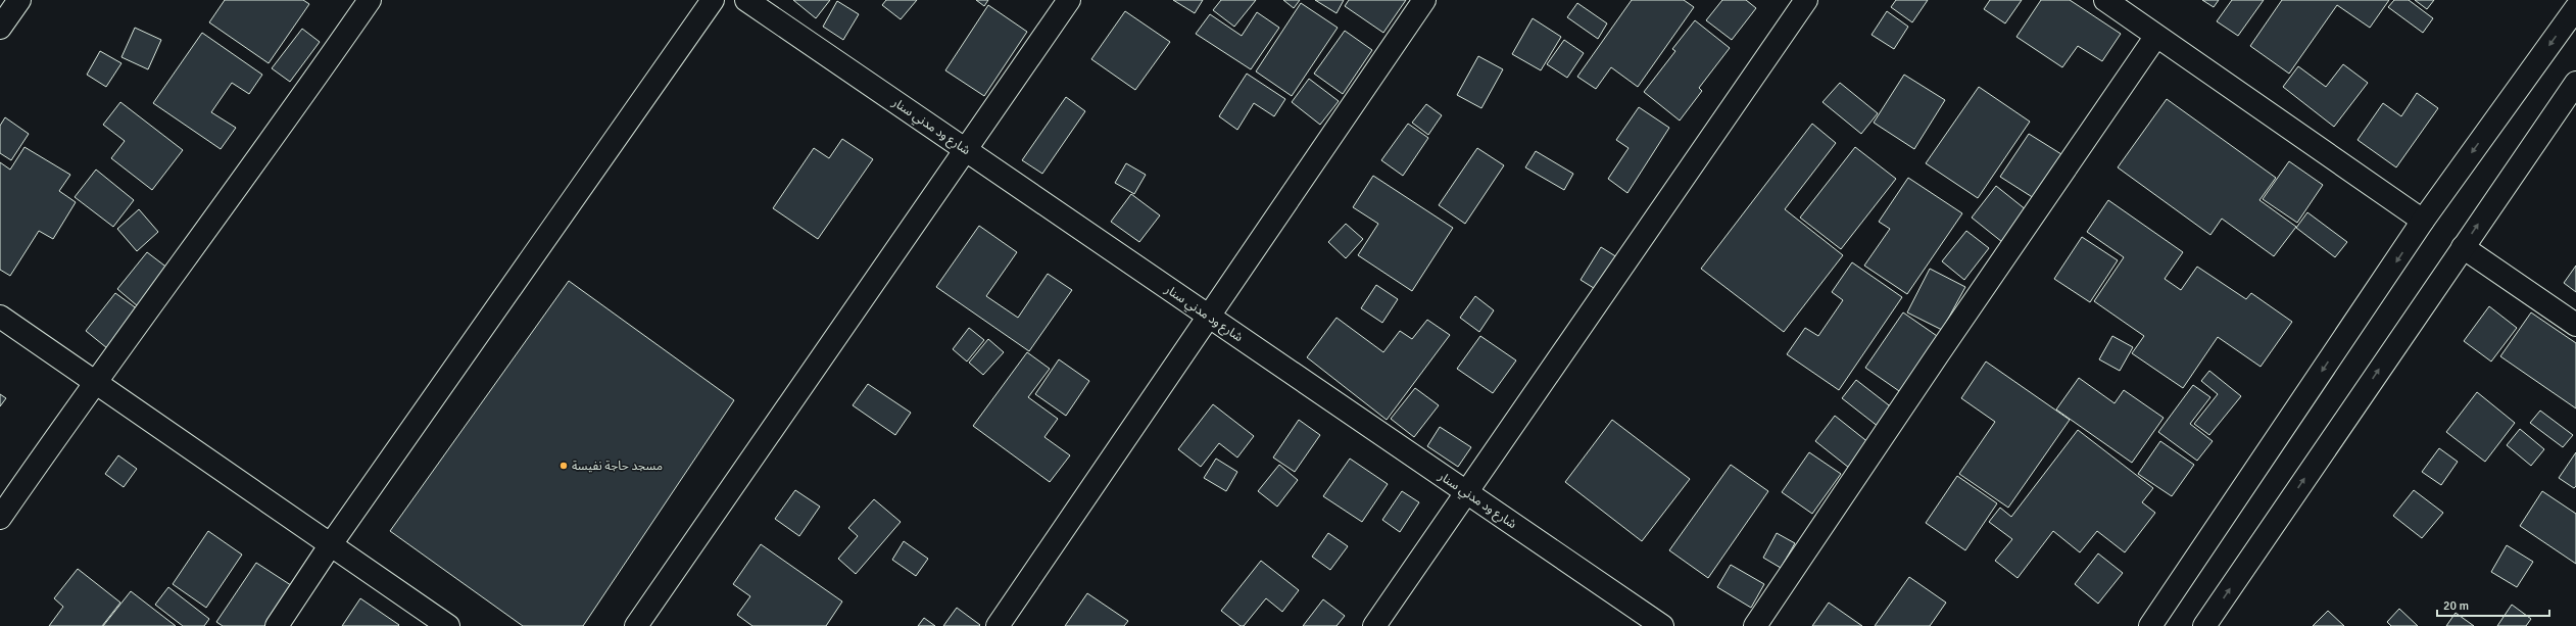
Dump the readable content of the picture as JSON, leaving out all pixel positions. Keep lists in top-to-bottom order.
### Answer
{
  "streets": {
    "street": ["شارع ود مدني سنار"]
  },
  "places": ["مسجد حاجة نفيسة"],
  "scale_bar": "20 m"
}
